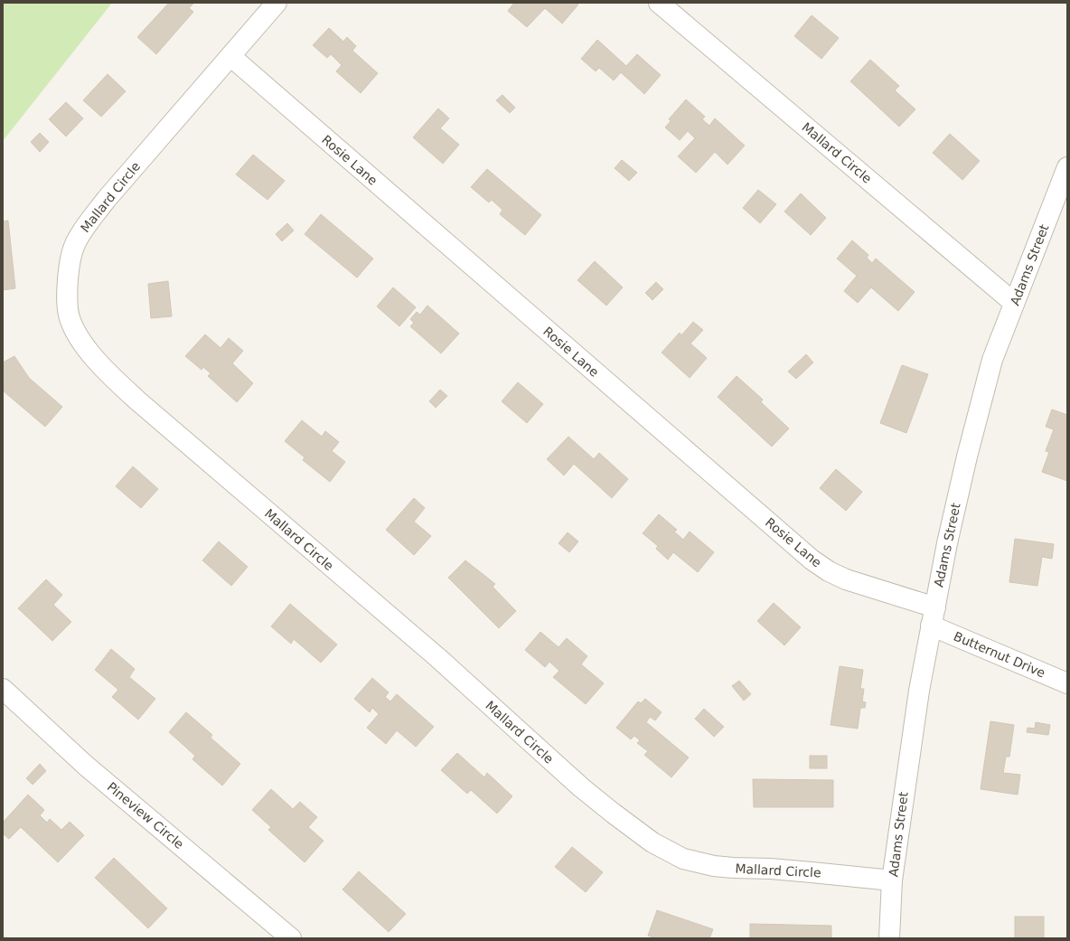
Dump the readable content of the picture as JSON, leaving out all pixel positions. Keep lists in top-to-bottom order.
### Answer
{
  "streets": {
    "street": [
      "Mallard Circle",
      "Rosie Lane",
      "Adams Street",
      "Butternut Drive",
      "Pineview Circle"
    ]
  },
  "crossings": [
    ["Mallard Circle", "Rosie Lane"],
    ["Mallard Circle", "Adams Street"],
    ["Rosie Lane", "Adams Street"],
    ["Rosie Lane", "Butternut Drive"],
    ["Adams Street", "Butternut Drive"]
  ]
}
